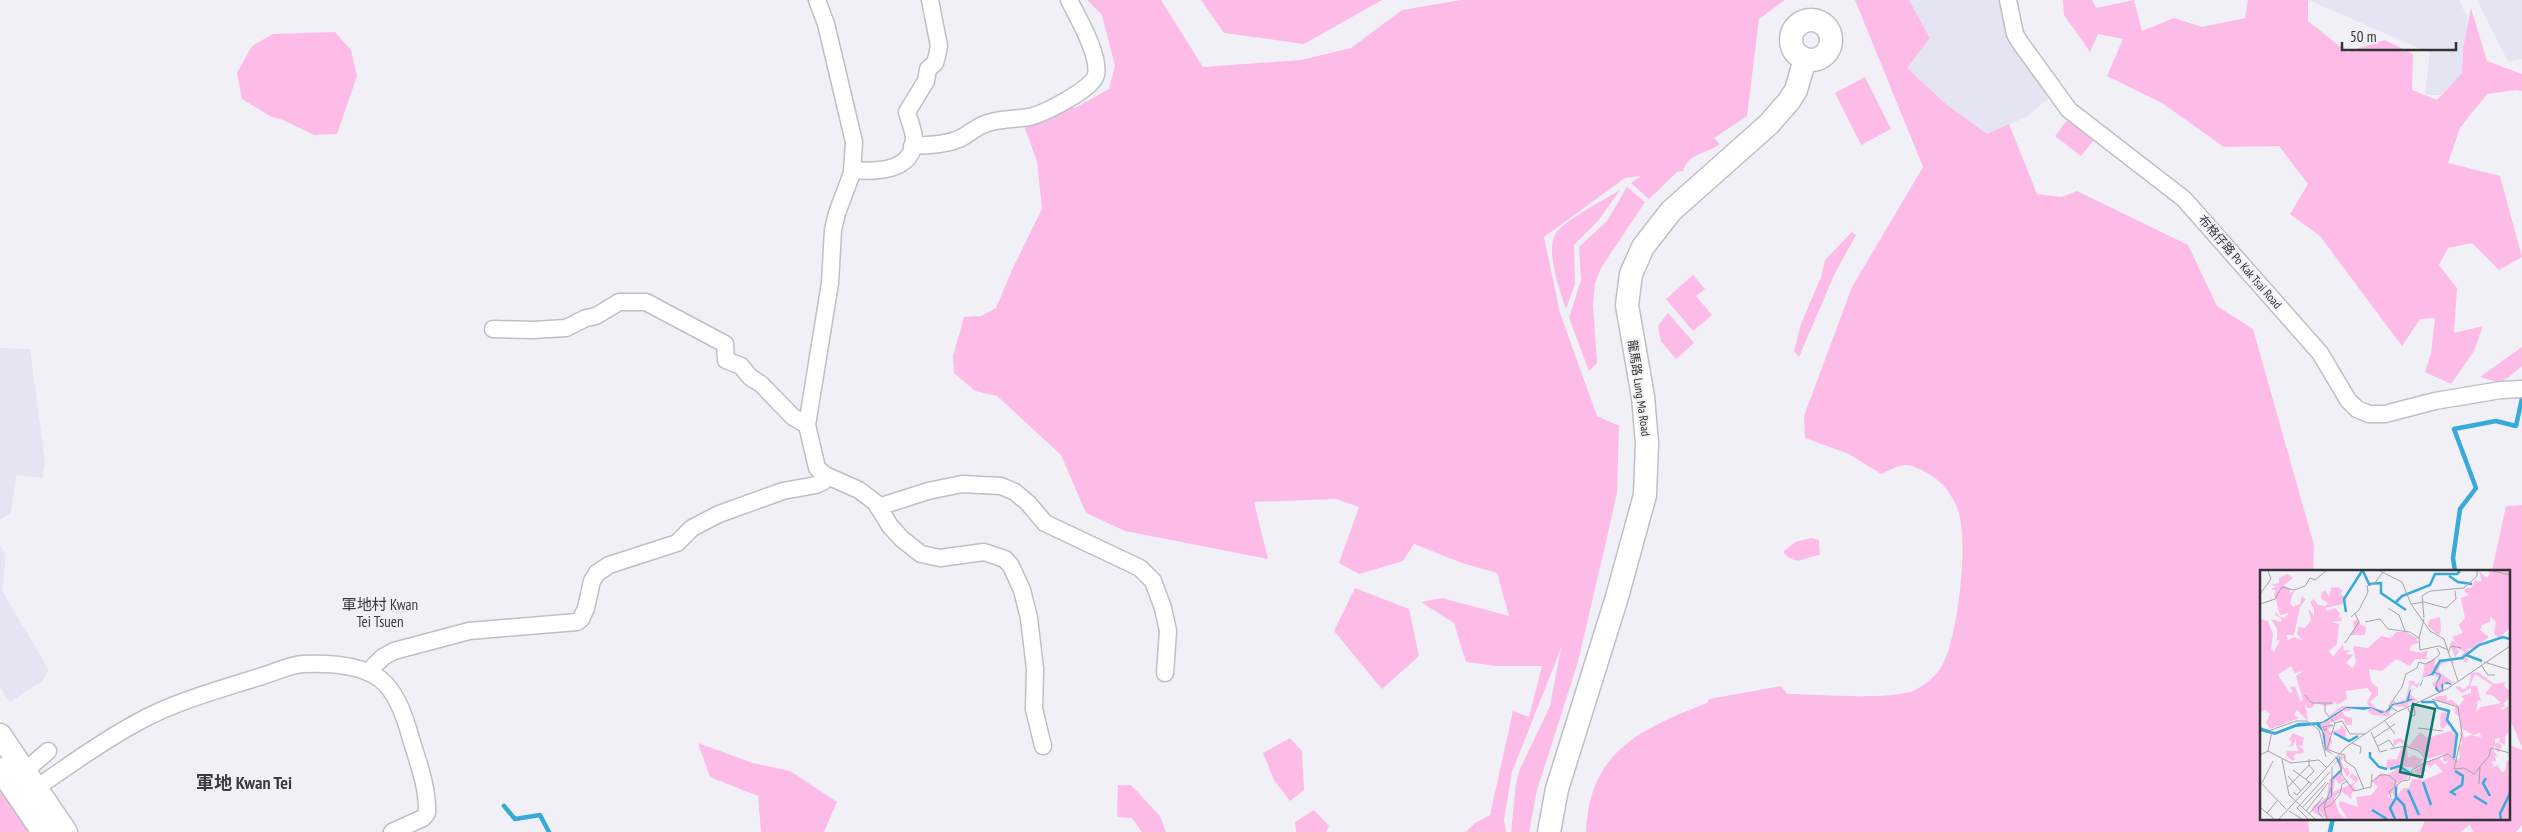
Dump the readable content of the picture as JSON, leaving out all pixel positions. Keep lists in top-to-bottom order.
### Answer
{
  "streets": {
    "street": ["布格仔路 Po Kak Tsai Road", "龍馬路 Lung Ma Road"]
  },
  "districts": ["軍地村 Kwan Tei Tsuen", "軍地 Kwan Tei"],
  "scale_bar": "50 m"
}
